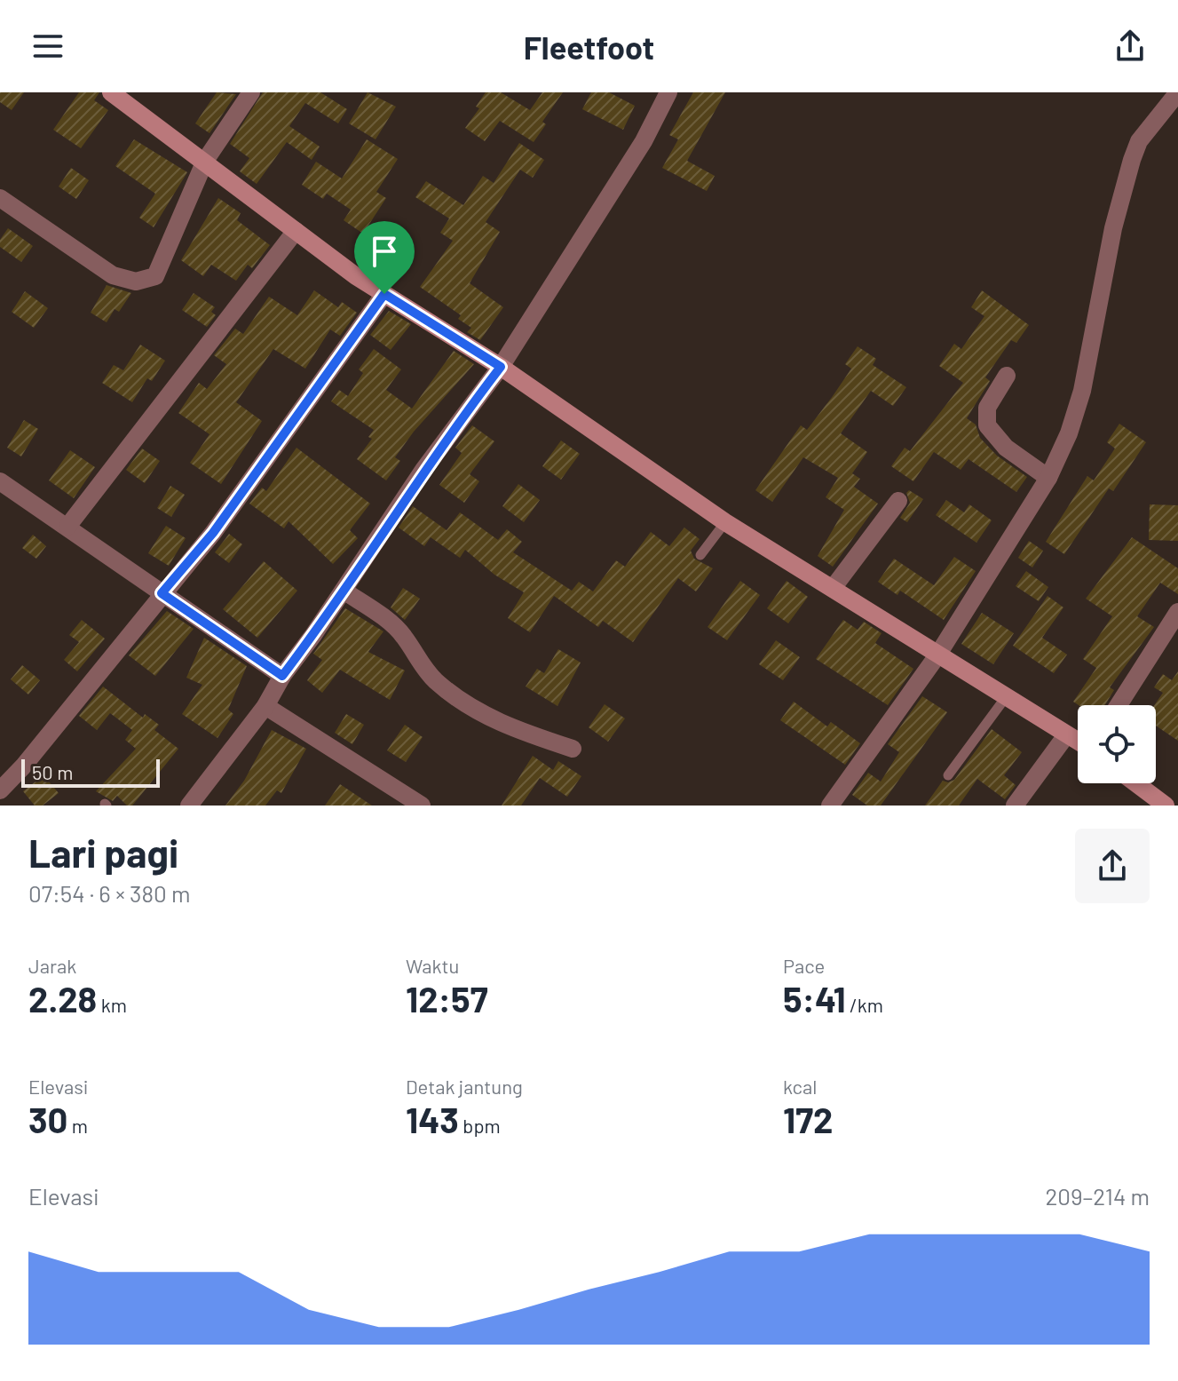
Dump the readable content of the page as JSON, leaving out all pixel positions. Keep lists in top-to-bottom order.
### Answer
{
  "scale_bar": "50 m",
  "page": {
    "header": "Fleetfoot",
    "scale": "50 m",
    "heading": ["Lari pagi", "07:54 · 6 × 380 m"],
    "stats": [
      ["Jarak", "2.28 km"],
      ["Waktu", "12:57"],
      ["Pace", "5:41 /km"],
      ["Elevasi", "30 m"],
      ["Detak jantung", "143 bpm"],
      ["kcal", "172"]
    ],
    "chart": ["Elevasi", "209–214 m"]
  }
}
